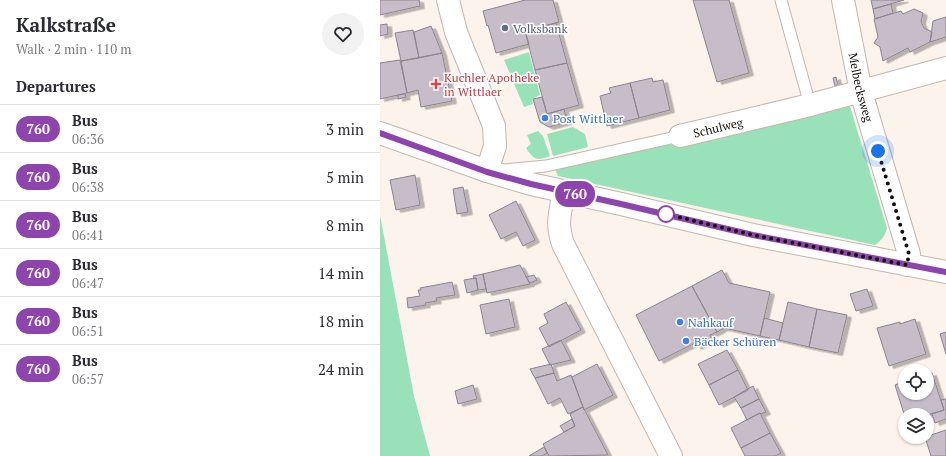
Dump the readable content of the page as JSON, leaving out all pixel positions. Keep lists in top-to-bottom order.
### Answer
{
  "streets": {
    "street": ["Melbecksweg", "Schulweg"]
  },
  "crossings": [
    ["Melbecksweg", "Schulweg"]
  ],
  "places": {
    "other": [
      "Volksbank",
      "Post Wittlaer",
      "Nahkauf",
      "Bäcker Schüren"
    ],
    "health": ["Kuchler Apotheke in Wittlaer"]
  },
  "lines": ["bus line 760"],
  "page": {
    "heading": [
      ["Kalkstraße", "Walk · 2 min · 110 m"],
      "Departures"
    ],
    "on_map": "760",
    "list": [
      {
        "mark": "760",
        "name": "Bus",
        "note": "06:36",
        "value": "3 min"
      },
      {
        "mark": "760",
        "name": "Bus",
        "note": "06:38",
        "value": "5 min"
      },
      {
        "mark": "760",
        "name": "Bus",
        "note": "06:41",
        "value": "8 min"
      },
      {
        "mark": "760",
        "name": "Bus",
        "note": "06:47",
        "value": "14 min"
      },
      {
        "mark": "760",
        "name": "Bus",
        "note": "06:51",
        "value": "18 min"
      },
      {
        "mark": "760",
        "name": "Bus",
        "note": "06:57",
        "value": "24 min"
      }
    ]
  }
}
